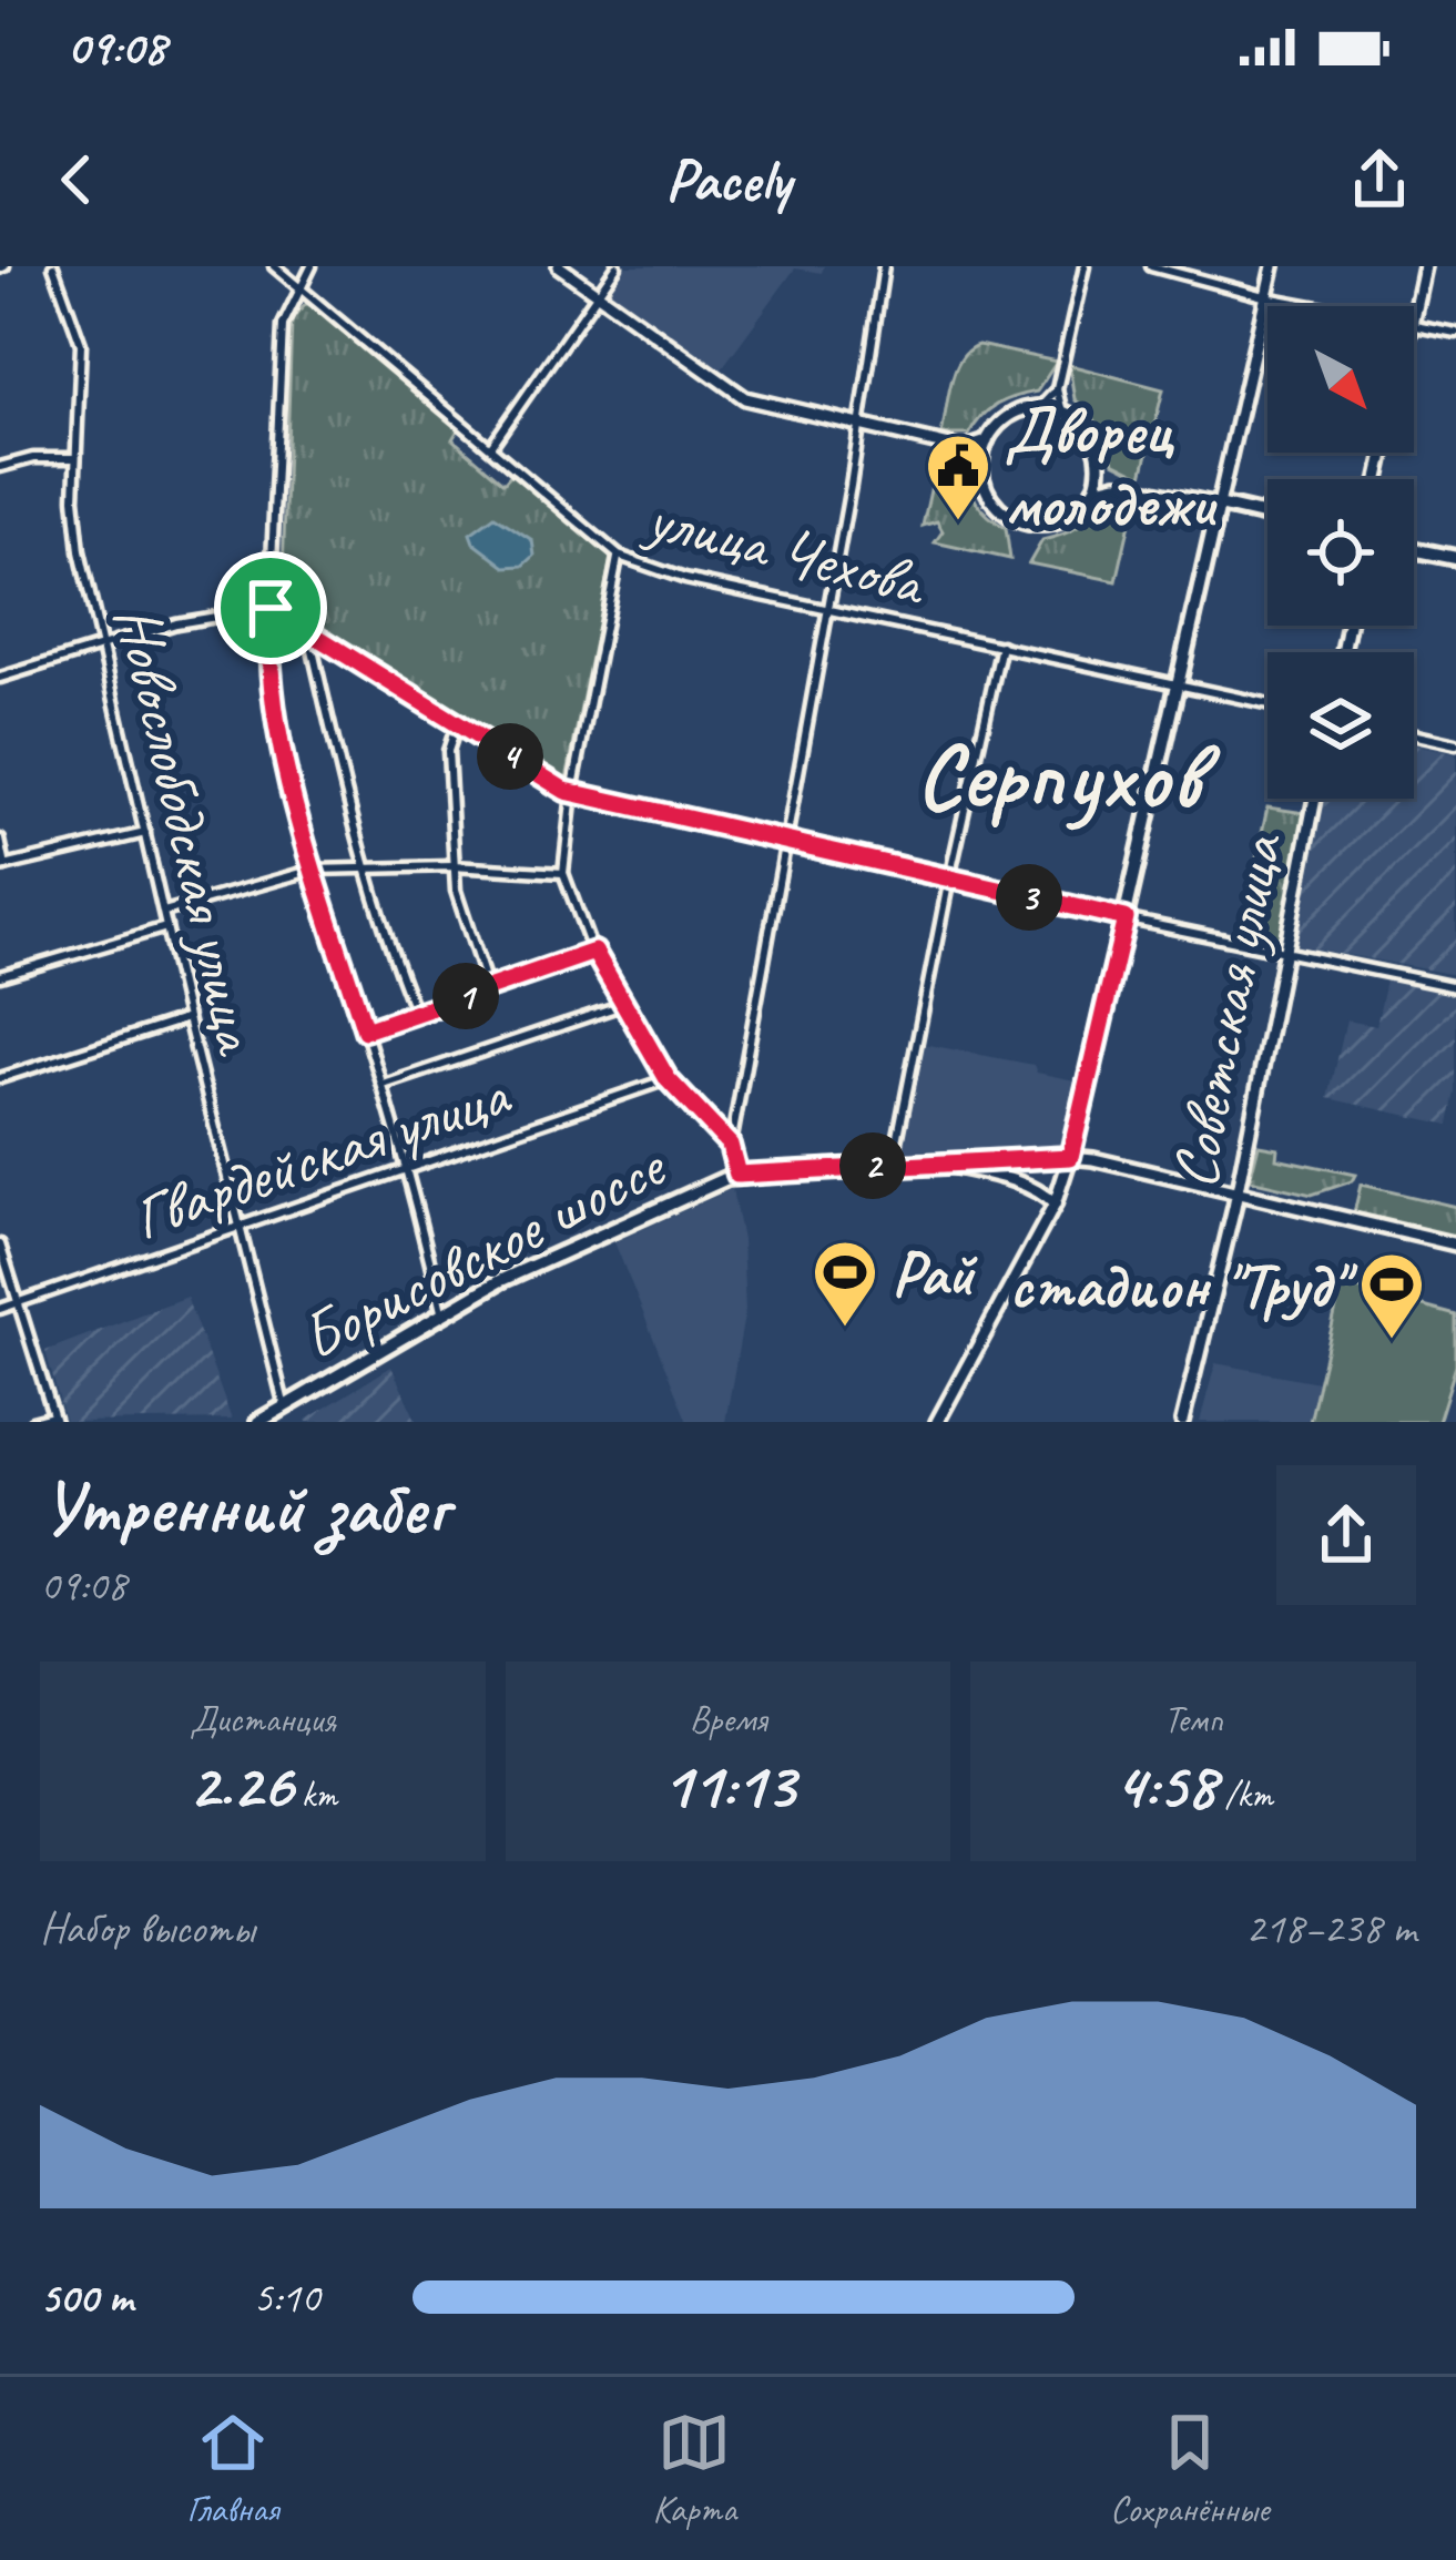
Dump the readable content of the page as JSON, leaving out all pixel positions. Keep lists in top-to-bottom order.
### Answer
{
  "streets": {
    "main road": ["Борисовское шоссе"],
    "street": [
      "улица Чехова",
      "Новослободская улица",
      "Советская улица",
      "Гвардейская улица"
    ]
  },
  "crossings": [
    ["Новослободская улица", "Гвардейская улица"],
    ["Новослободская улица", "Борисовское шоссе"]
  ],
  "districts": ["Серпухов"],
  "places": {
    "public building": ["Дворец молодежи"],
    "sports": ["Рай", "стадион \"Труд\""]
  },
  "north": "bottom right",
  "page": {
    "status": "09:08",
    "header": "Pacely",
    "pins": [
      "4",
      "3",
      "1",
      "2"
    ],
    "heading": ["Утренний забег", "09:08"],
    "stats": [
      ["Дистанция", "2.26 km"],
      ["Время", "11:13"],
      ["Темп", "4:58 /km"]
    ],
    "chart": ["Набор высоты", "218–238 m"],
    "list": [
      {
        "name": "500 m",
        "note": "5:10"
      }
    ],
    "tabs": ["Главная", "Карта", "Сохранённые"]
  }
}
